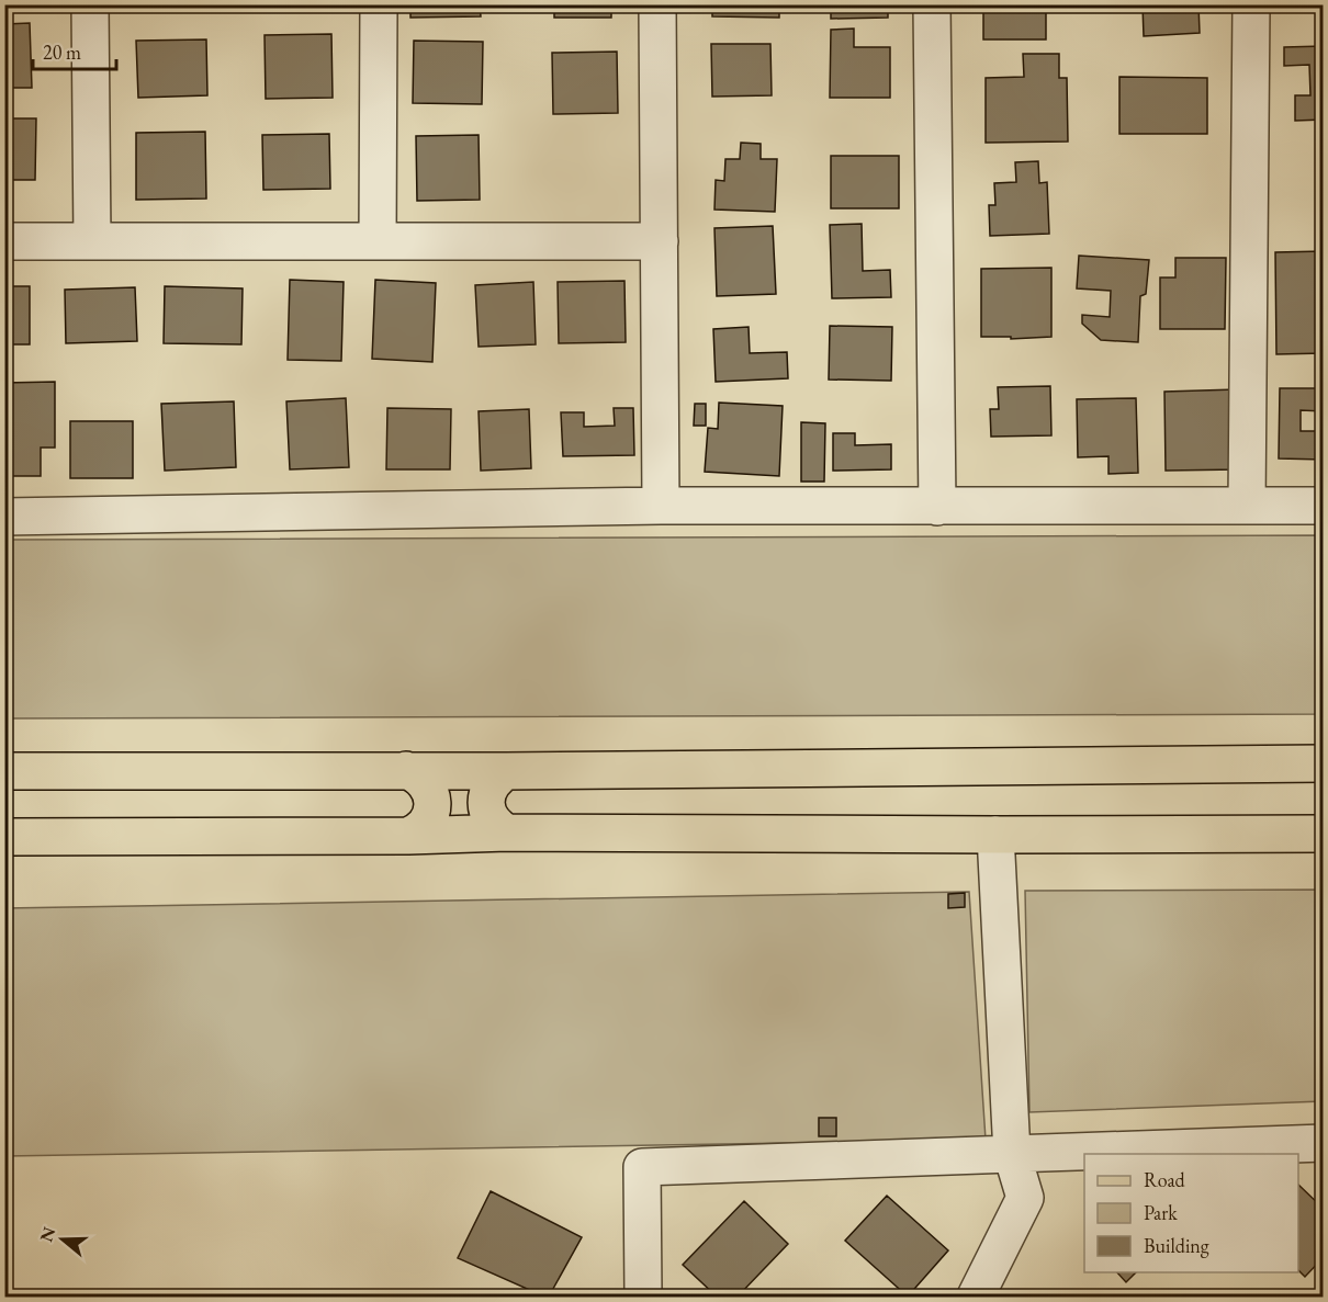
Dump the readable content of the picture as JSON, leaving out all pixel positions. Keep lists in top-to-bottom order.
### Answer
{
  "legend": ["Road", "Park", "Building"],
  "scale_bar": "20 m",
  "north": "left"
}
